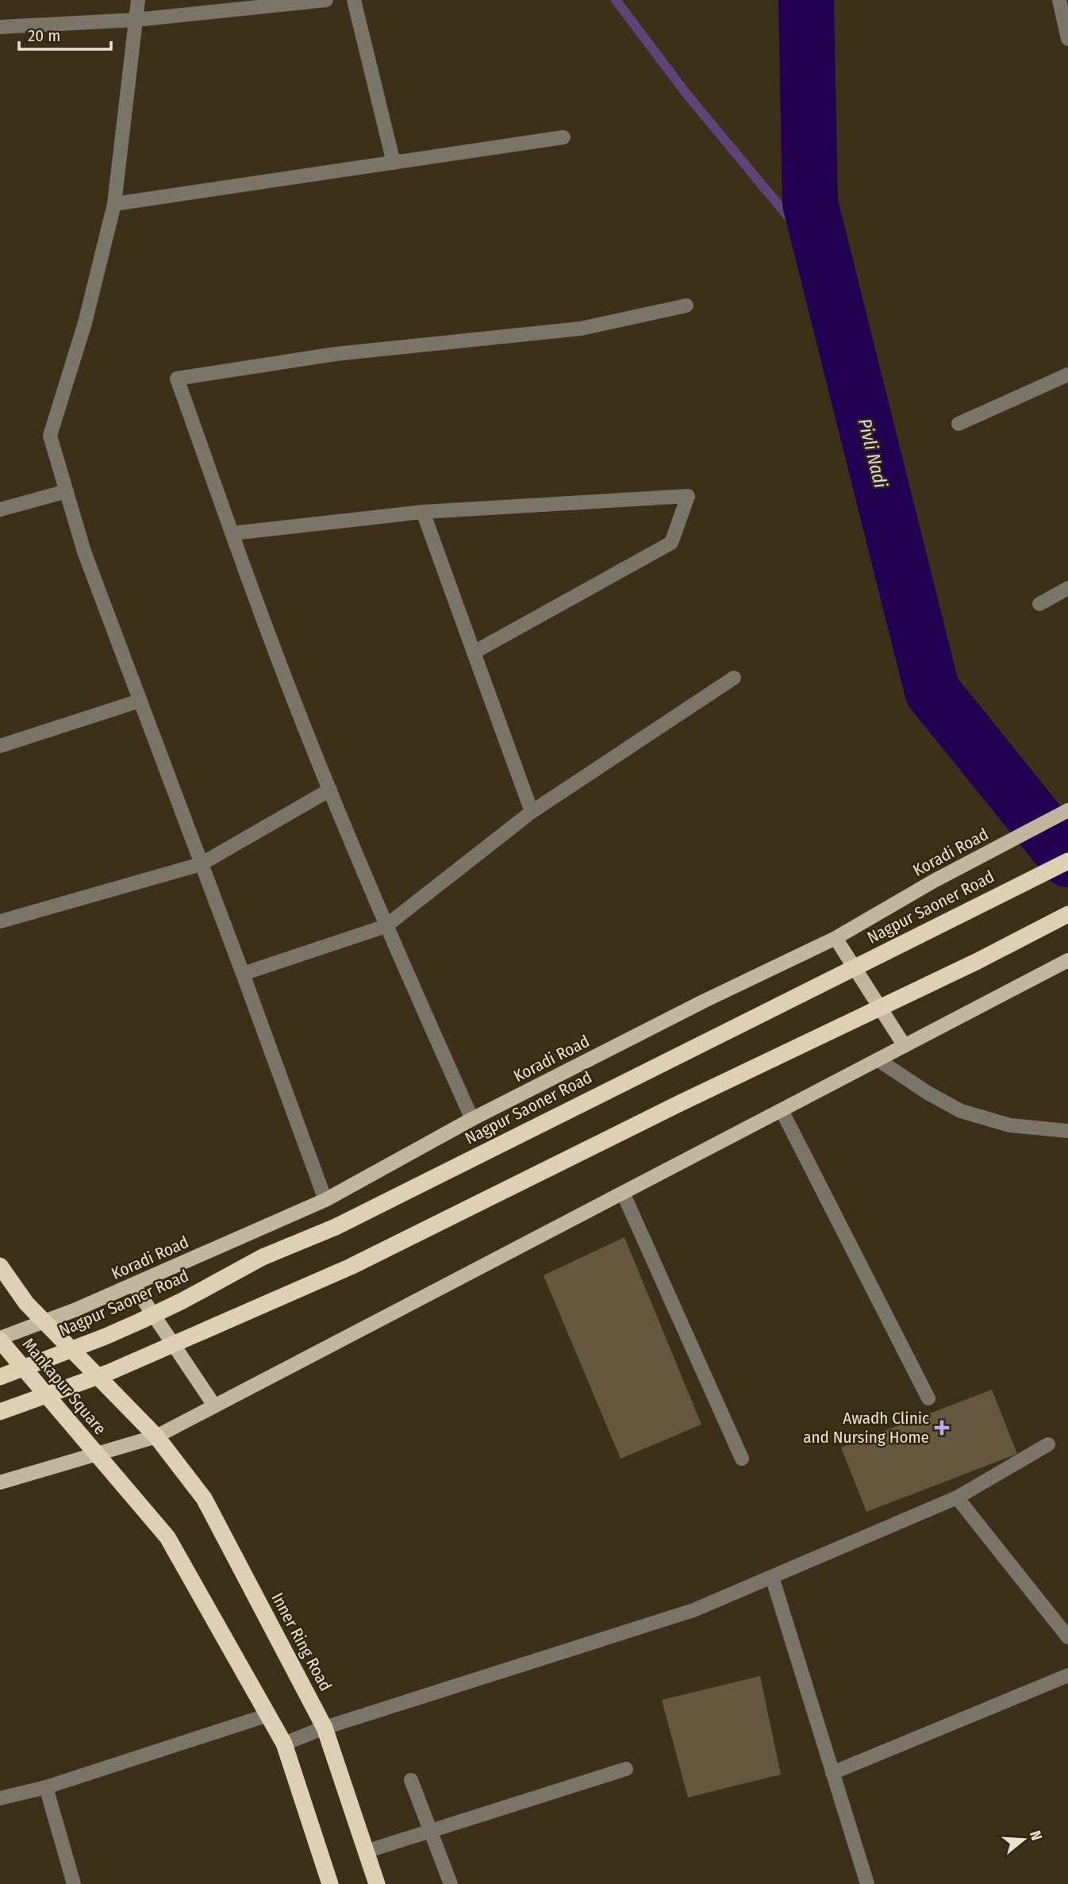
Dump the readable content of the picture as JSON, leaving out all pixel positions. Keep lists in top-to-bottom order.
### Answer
{
  "streets": {
    "highway": ["Nagpur Saoner Road", "Mankapur Square", "Inner Ring Road"],
    "main road": ["Koradi Road"]
  },
  "crossings": [
    ["Koradi Road", "Mankapur Square"],
    ["Mankapur Square", "Inner Ring Road"]
  ],
  "water": ["Pivli Nadi"],
  "places": {
    "health": ["Awadh Clinic and Nursing Home"]
  },
  "scale_bar": "20 m",
  "north": "right"
}
